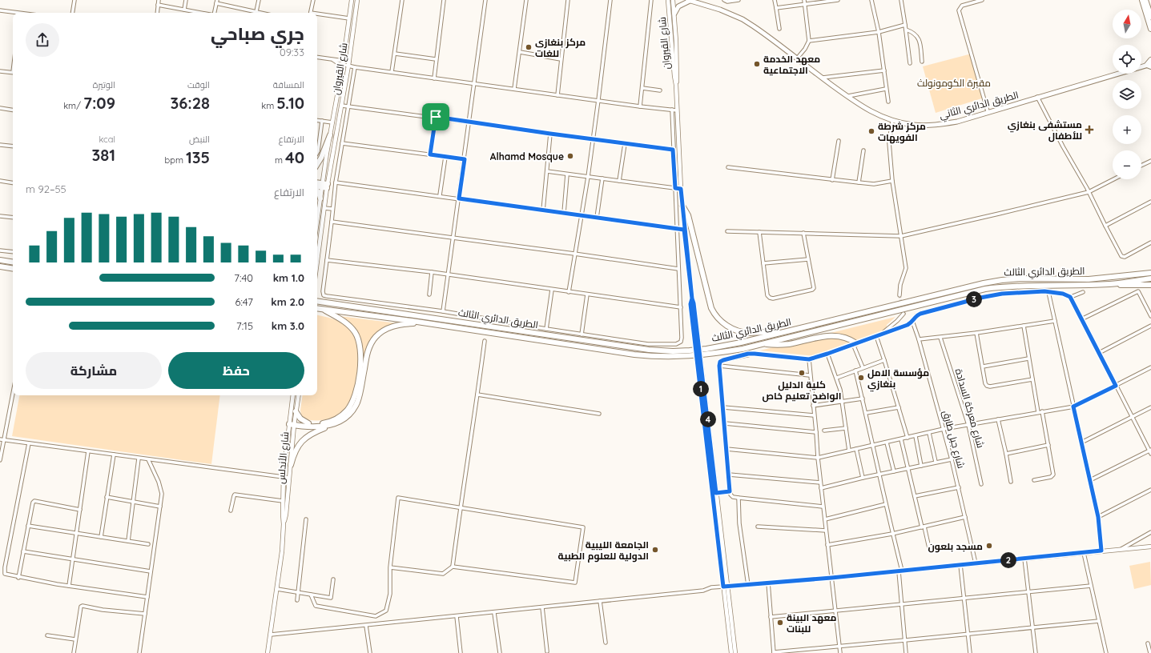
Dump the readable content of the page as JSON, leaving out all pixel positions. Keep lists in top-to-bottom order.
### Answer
{
  "streets": {
    "highway": ["الطريق الدائري الثالث"],
    "main road": ["شارع القيروان", "الطريق الدائري الثاني", "شارع الأندلس"],
    "street": ["شارع معركة السدادة", "شارع جبل طارق"]
  },
  "parks": ["مقبرة الكومونولث"],
  "places": {
    "other": [
      "مركز بنغازي للغات",
      "معهد الخدمة الاجتماعية",
      "مركز شرطة الفويهات",
      "Alhamd Mosque",
      "كلية الدليل الواضح تعليم خاص",
      "مؤسسة الامل بنغازي",
      "مسجد بلعون",
      "الجامعة الليبية الدولية للعلوم الطبية",
      "معهد البينة للبنات"
    ],
    "health": ["مستشفى بنغازي للأطفال"]
  },
  "north": "top",
  "page": {
    "map_buttons": ["+", "−"],
    "heading": ["جري صباحي", "09:33"],
    "stats": [
      ["المسافة", "5.10 km"],
      ["الوقت", "36:28"],
      ["الوتيرة", "7:09 /km"],
      ["الارتفاع", "40 m"],
      ["النبض", "135 bpm"],
      ["kcal", "381"]
    ],
    "chart": ["الارتفاع", "55–92 m"],
    "list": [
      {
        "name": "1.0 km",
        "note": "7:40"
      },
      {
        "name": "2.0 km",
        "note": "6:47"
      },
      {
        "name": "3.0 km",
        "note": "7:15"
      }
    ],
    "pins": [
      "3",
      "1",
      "4",
      "2"
    ],
    "buttons": ["حفظ", "مشاركة"]
  }
}
